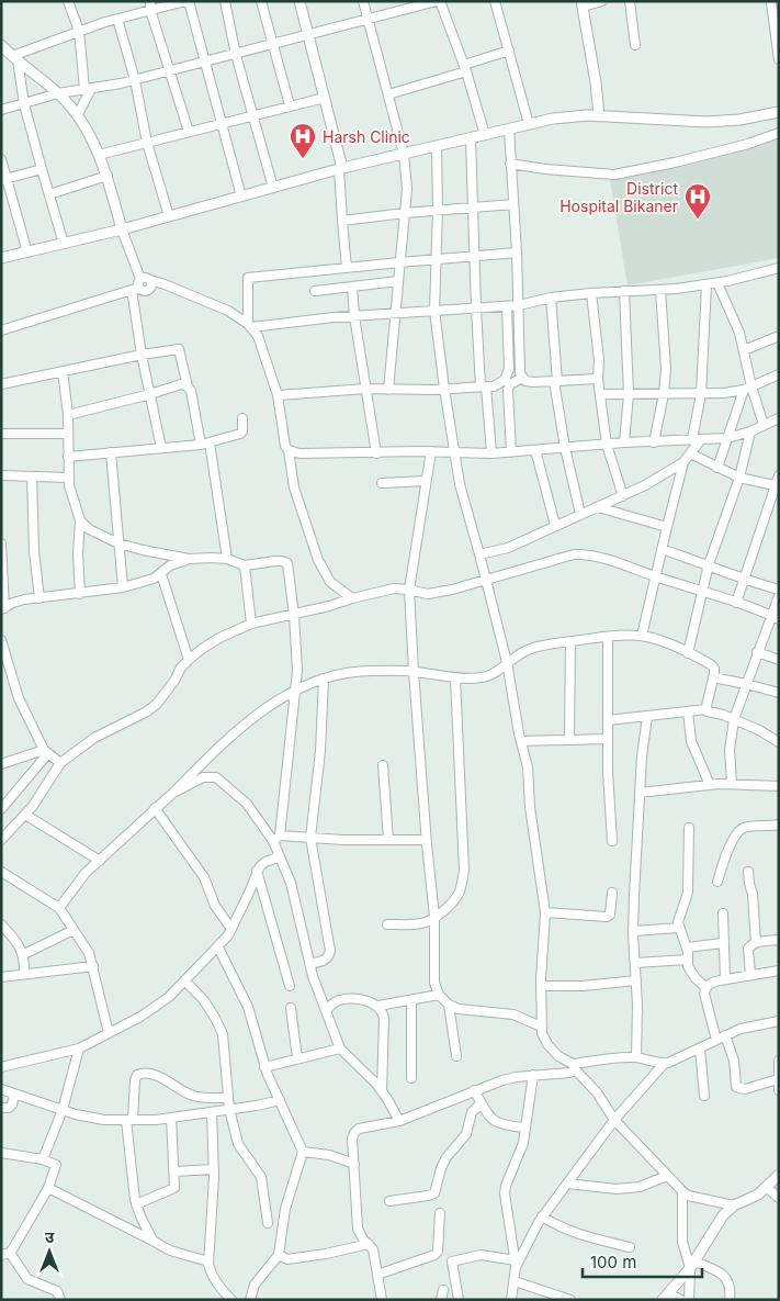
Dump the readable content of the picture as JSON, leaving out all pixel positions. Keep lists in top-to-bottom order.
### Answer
{
  "places": {
    "hospital": ["Harsh Clinic", "District Hospital Bikaner"]
  },
  "scale_bar": "100 m",
  "north": "top"
}
